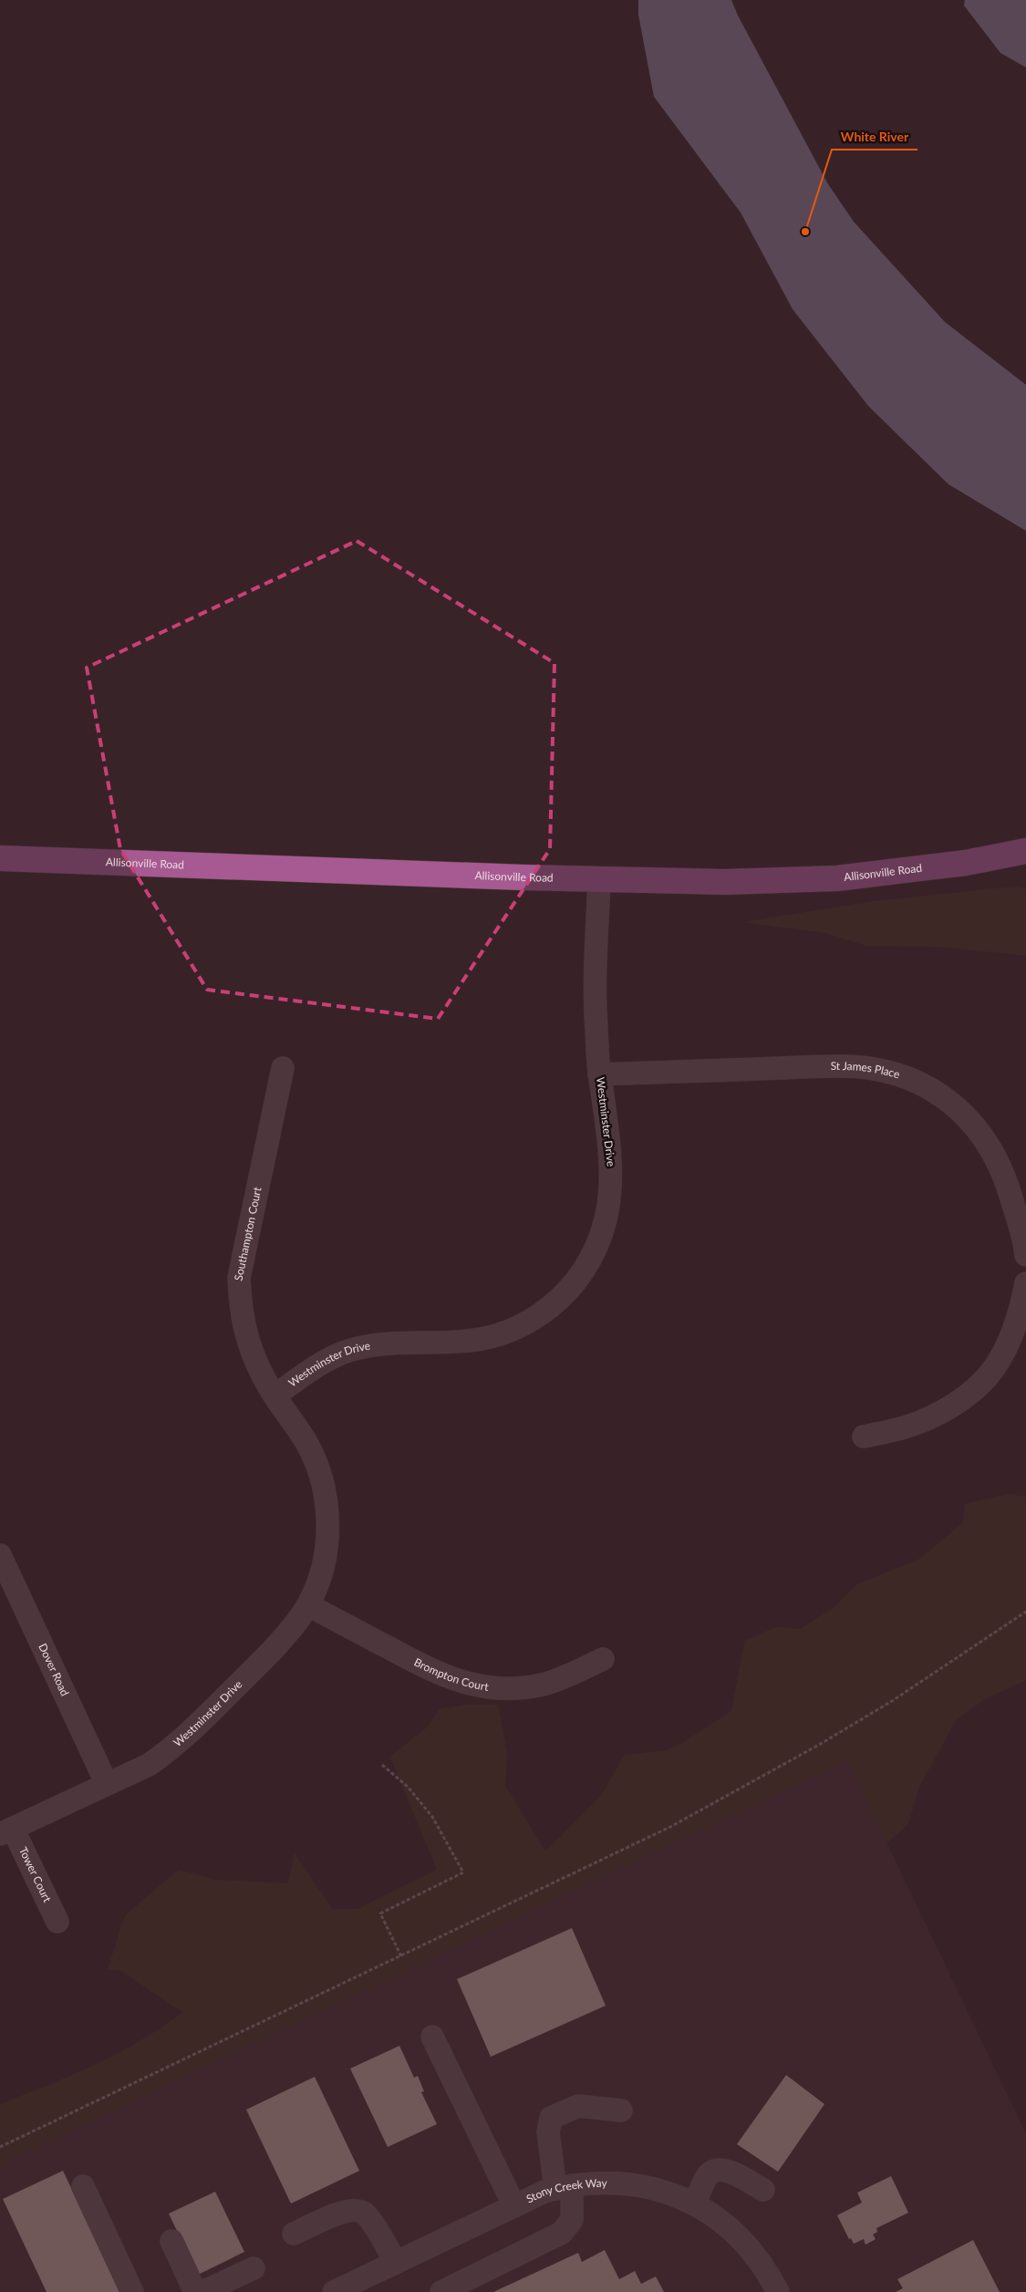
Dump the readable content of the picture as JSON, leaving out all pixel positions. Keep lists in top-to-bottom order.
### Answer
{
  "streets": {
    "main road": ["Allisonville Road"],
    "street": [
      "St James Place",
      "Westminster Drive",
      "Southampton Court",
      "Dover Road",
      "Brompton Court",
      "Tower Court",
      "Stony Creek Way"
    ]
  },
  "crossings": [
    ["Allisonville Road", "Westminster Drive"],
    ["St James Place", "Westminster Drive"],
    ["Westminster Drive", "Southampton Court"],
    ["Westminster Drive", "Dover Road"],
    ["Westminster Drive", "Brompton Court"],
    ["Westminster Drive", "Tower Court"]
  ],
  "places": ["White River"]
}
